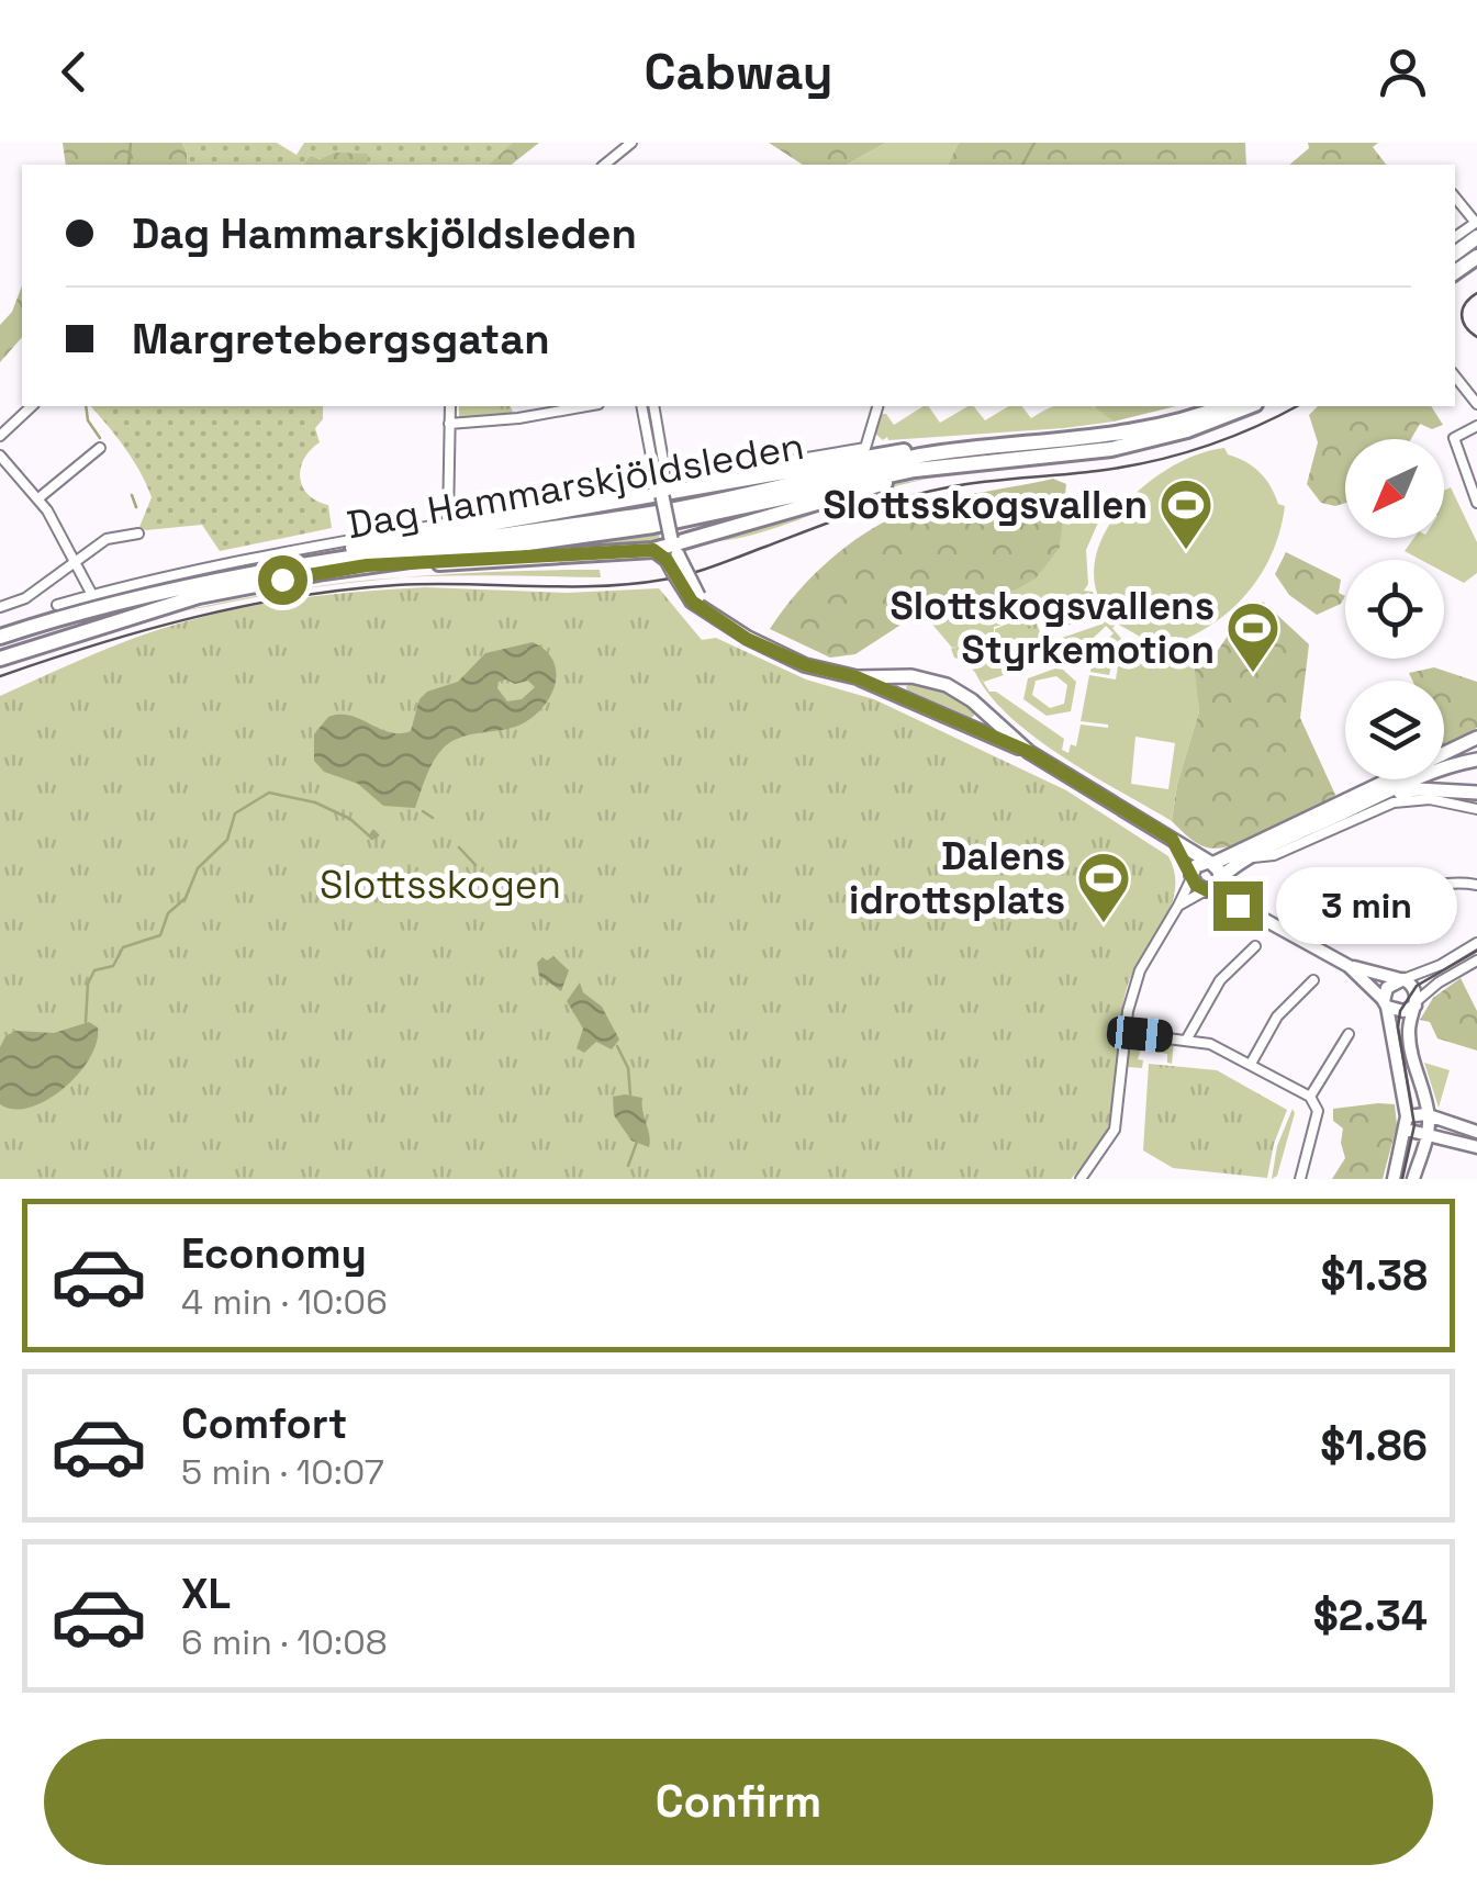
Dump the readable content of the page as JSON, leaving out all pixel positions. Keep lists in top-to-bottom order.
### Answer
{
  "streets": {
    "main road": ["Dag Hammarskjöldsleden"]
  },
  "parks": ["Slottsskogen"],
  "places": {
    "sports": ["Slottsskogsvallen", "Slottskogsvallens Styrkemotion", "Dalens idrottsplats"]
  },
  "north": "bottom left",
  "page": {
    "header": "Cabway",
    "banner": ["Dag Hammarskjöldsleden", "Margretebergsgatan"],
    "bubble": "3 min",
    "list": [
      {
        "name": "Economy",
        "note": "4 min · 10:06",
        "value": "$1.38"
      },
      {
        "name": "Comfort",
        "note": "5 min · 10:07",
        "value": "$1.86"
      },
      {
        "name": "XL",
        "note": "6 min · 10:08",
        "value": "$2.34"
      }
    ],
    "buttons": "Confirm"
  }
}
